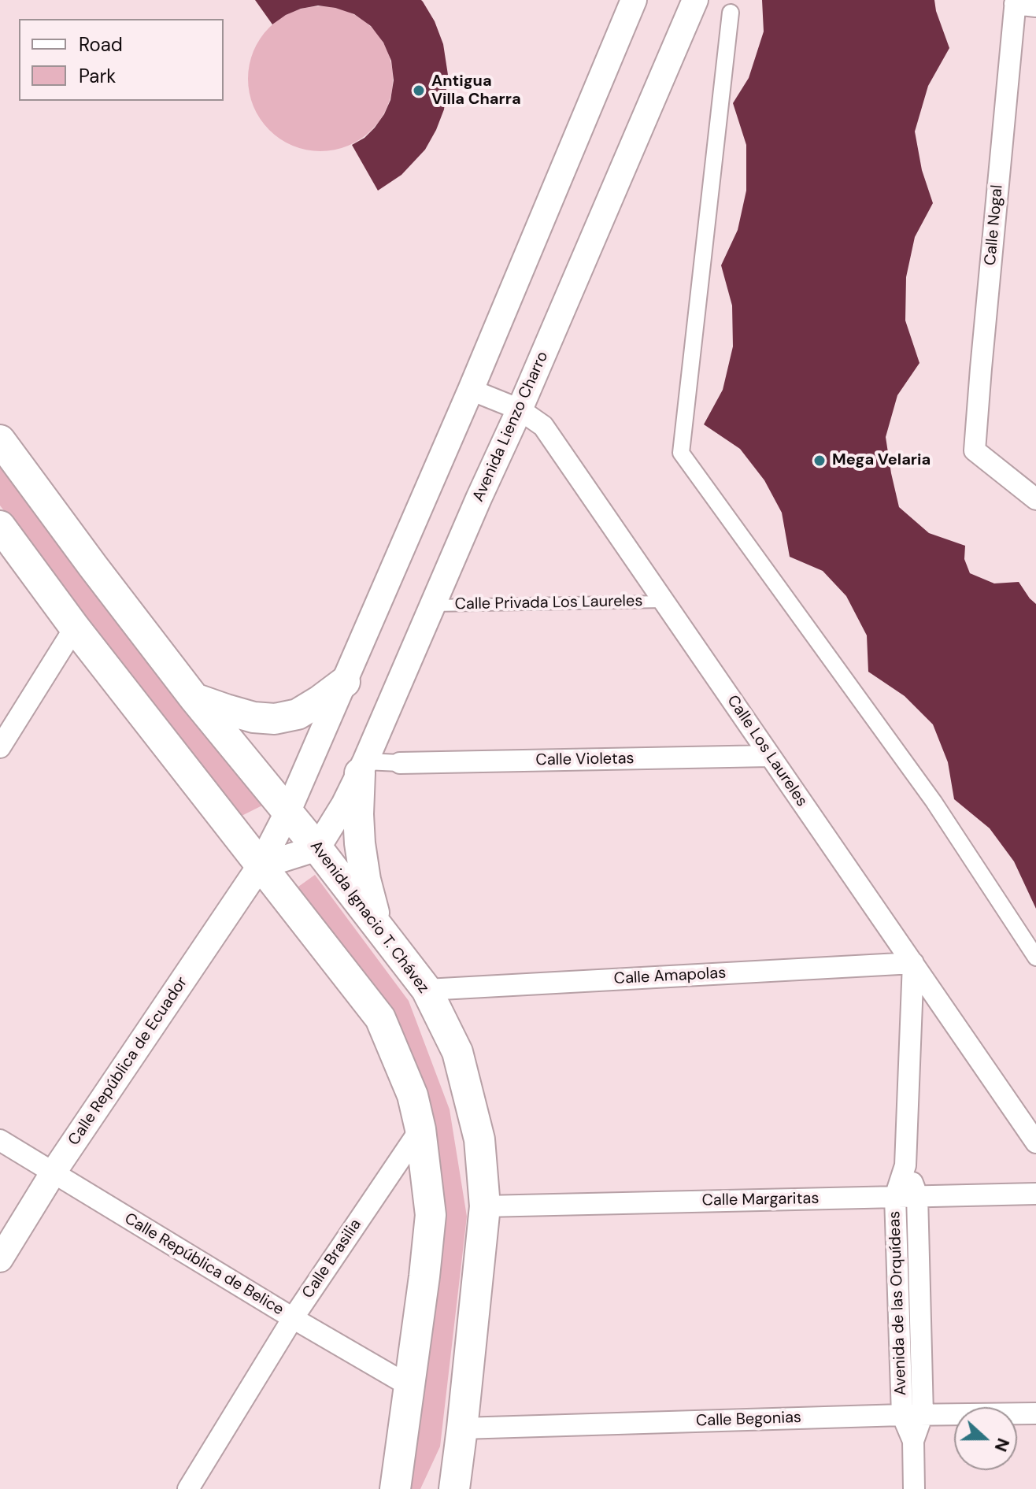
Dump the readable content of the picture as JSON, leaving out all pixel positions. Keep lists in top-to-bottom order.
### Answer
{
  "streets": {
    "main road": ["Avenida Ignacio T. Chávez"],
    "street": [
      "Calle Nogal",
      "Avenida Lienzo Charro",
      "Calle Los Laureles",
      "Calle Violetas",
      "Calle Amapolas",
      "Calle República de Ecuador",
      "Calle Margaritas",
      "Calle Brasilia",
      "Calle República de Belice",
      "Avenida de las Orquídeas",
      "Calle Begonias"
    ],
    "lane": ["Calle Privada Los Laureles"]
  },
  "crossings": [
    ["Avenida Lienzo Charro", "Calle Privada Los Laureles"],
    ["Avenida Lienzo Charro", "Calle Los Laureles"],
    ["Avenida Lienzo Charro", "Avenida Ignacio T. Chávez"],
    ["Calle Privada Los Laureles", "Calle Los Laureles"],
    ["Calle Los Laureles", "Calle Violetas"],
    ["Calle Los Laureles", "Calle Amapolas"],
    ["Calle Los Laureles", "Avenida de las Orquídeas"],
    ["Avenida Ignacio T. Chávez", "Calle Amapolas"],
    ["Avenida Ignacio T. Chávez", "Calle República de Ecuador"],
    ["Avenida Ignacio T. Chávez", "Calle Margaritas"],
    ["Avenida Ignacio T. Chávez", "Calle Begonias"],
    ["Calle Amapolas", "Avenida de las Orquídeas"],
    ["Calle República de Ecuador", "Calle República de Belice"],
    ["Calle Margaritas", "Avenida de las Orquídeas"],
    ["Calle Brasilia", "Calle República de Belice"],
    ["Avenida de las Orquídeas", "Calle Begonias"]
  ],
  "places": ["Antigua Villa Charra", "Mega Velaria"],
  "legend": ["Road", "Park"],
  "north": "right"
}
